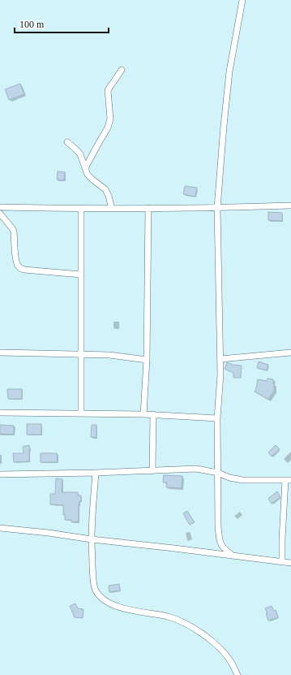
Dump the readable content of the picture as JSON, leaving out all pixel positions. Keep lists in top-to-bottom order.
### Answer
{
  "scale_bar": "100 m"
}
